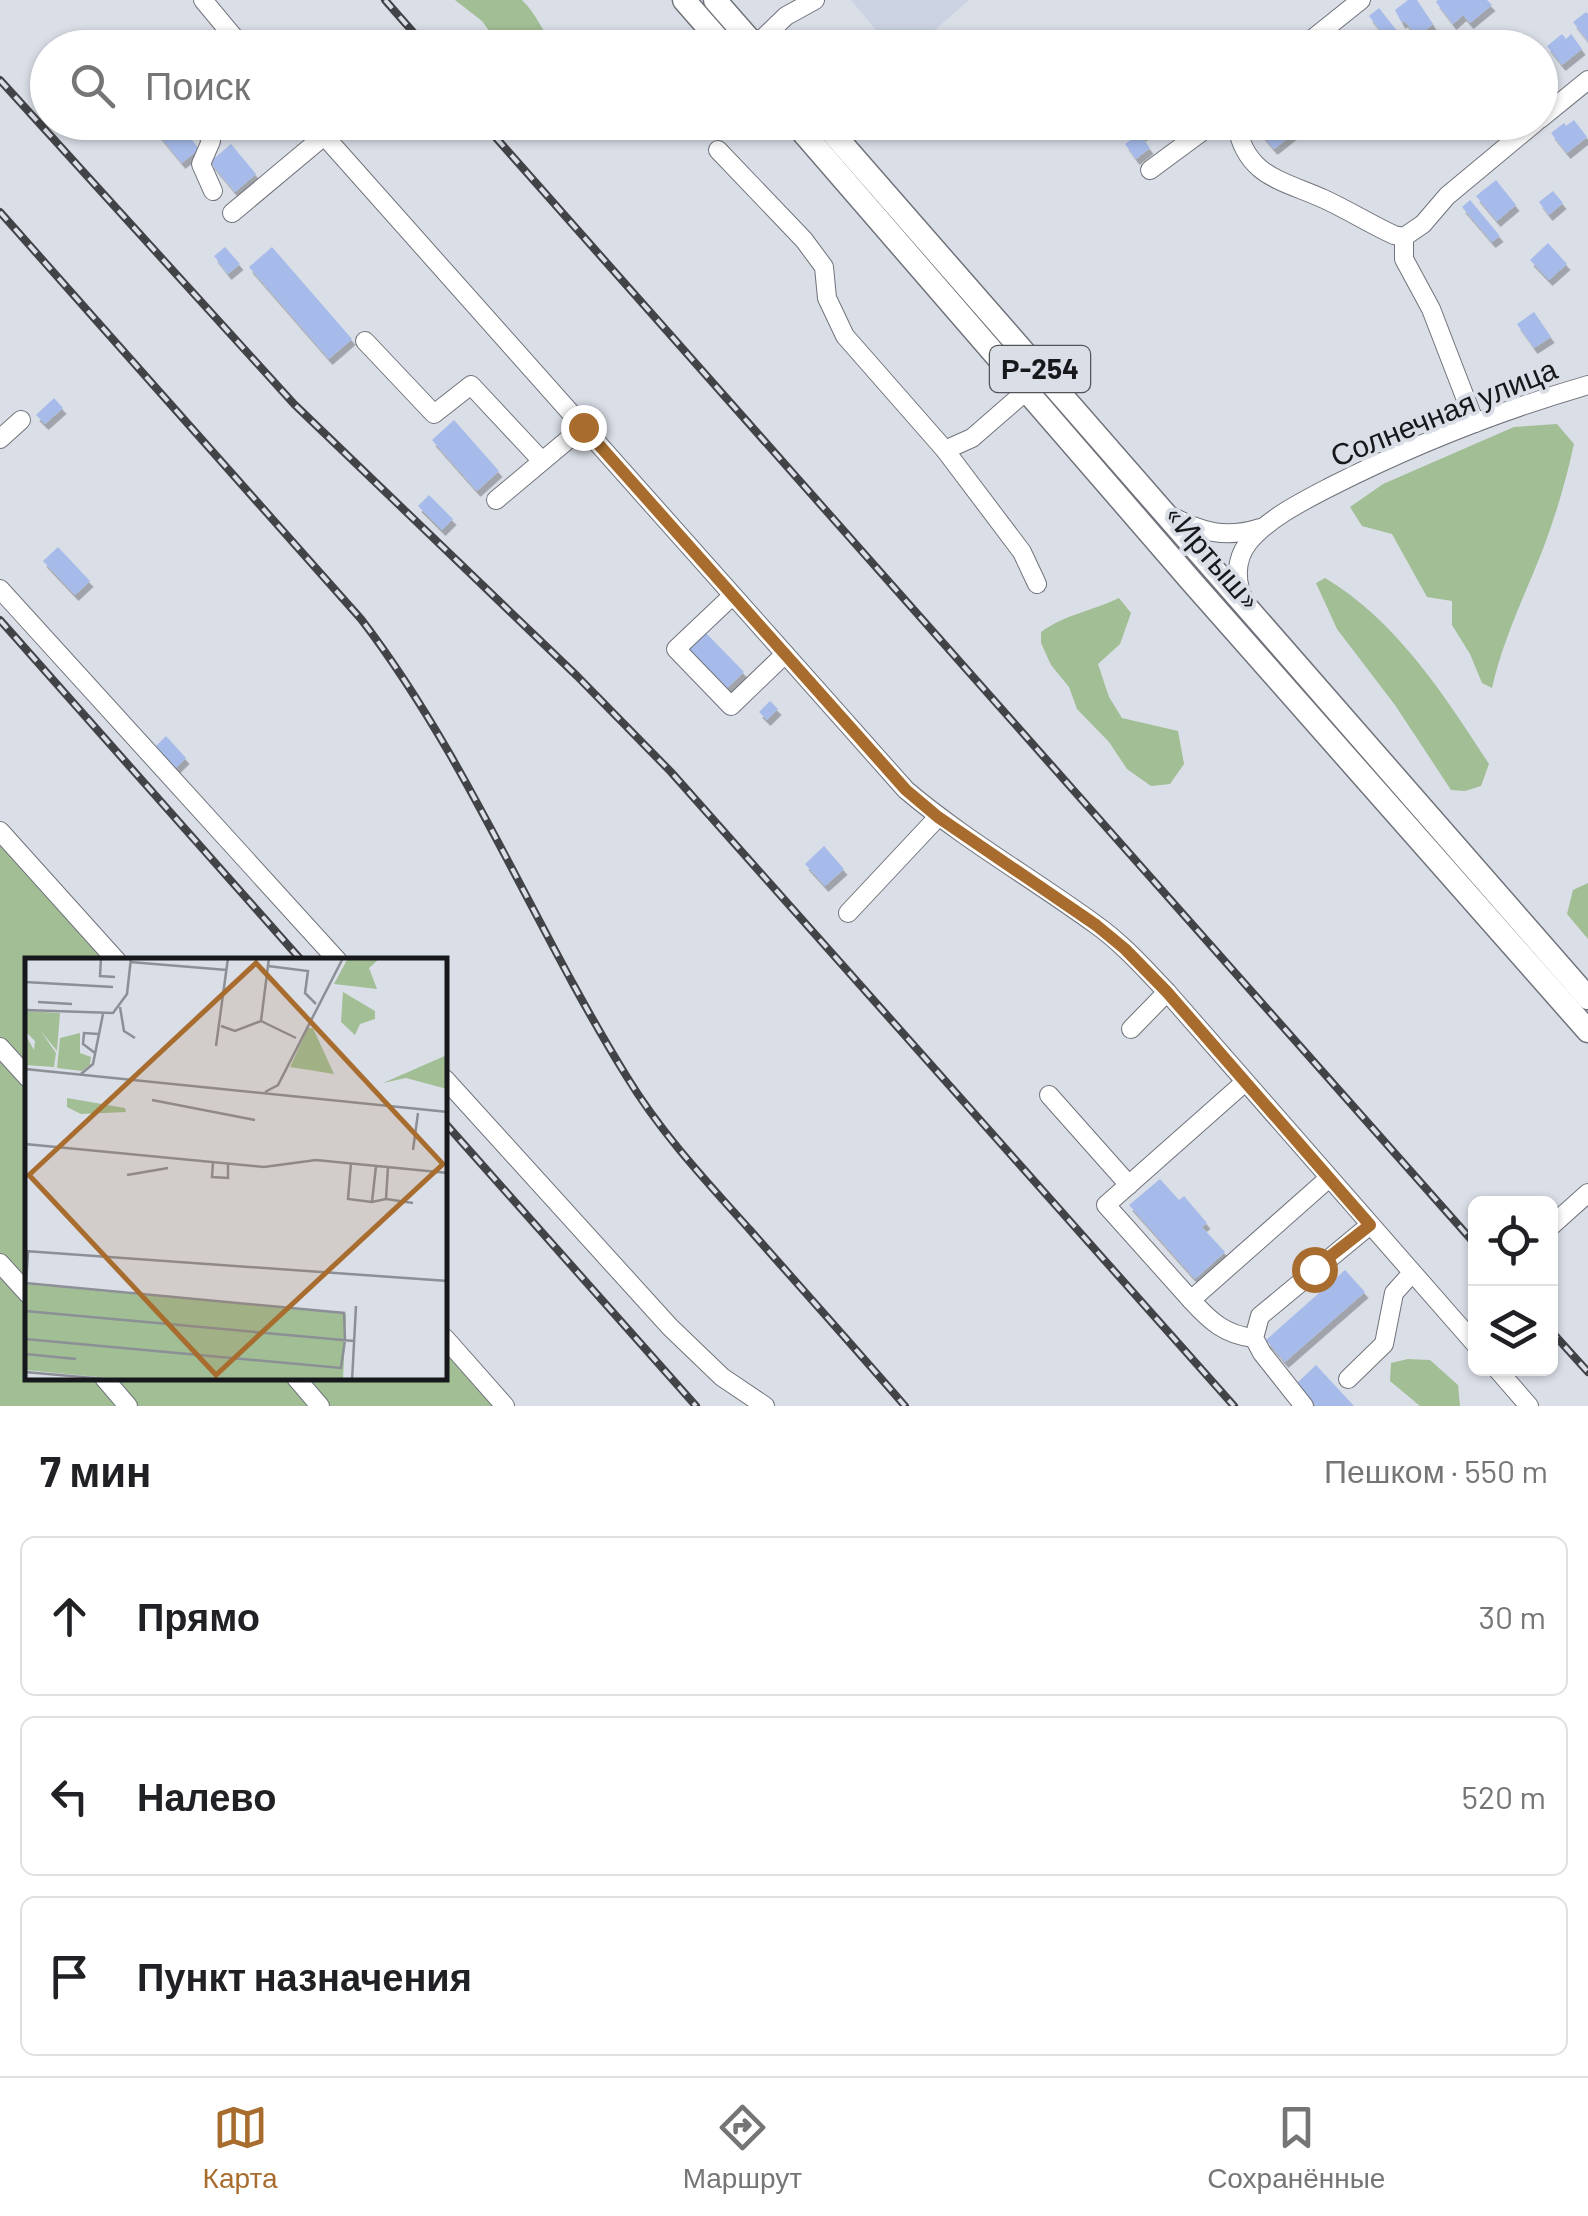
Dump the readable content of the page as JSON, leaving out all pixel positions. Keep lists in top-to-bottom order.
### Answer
{
  "streets": {
    "main road": ["Р-254", "«Иртыш»"],
    "street": ["Солнечная улица"]
  },
  "page": {
    "search": "Поиск",
    "heading": ["7 мин", "Пешком · 550 m"],
    "list": [
      ["Прямо", "30 m"],
      ["Налево", "520 m"],
      "Пункт назначения"
    ],
    "nav": ["Карта", "Маршрут", "Сохранённые"]
  }
}
